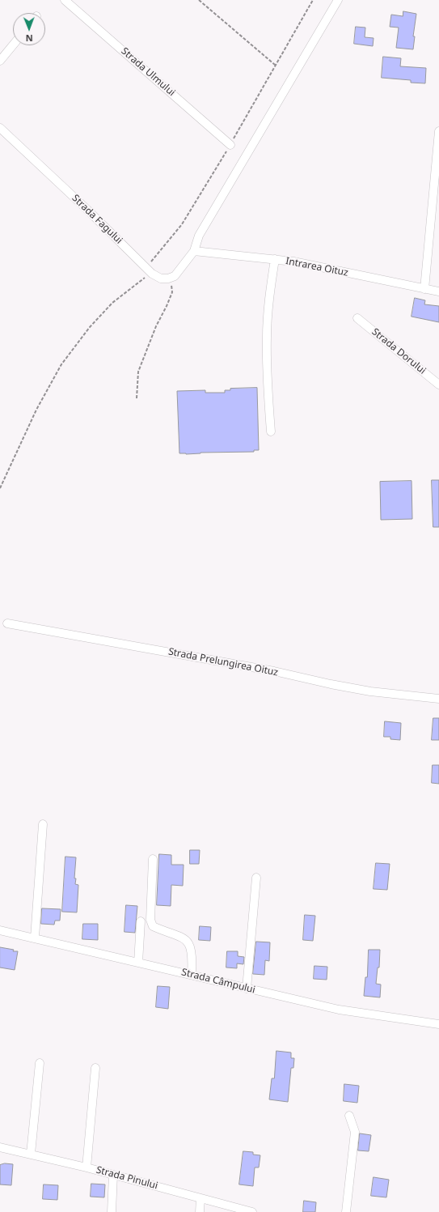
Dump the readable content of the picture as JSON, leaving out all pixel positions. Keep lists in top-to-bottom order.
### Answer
{
  "streets": {
    "street": [
      "Strada Ulmului",
      "Strada Fagului",
      "Intrarea Oituz",
      "Strada Dorului",
      "Strada Prelungirea Oituz",
      "Strada Câmpului",
      "Strada Pinului"
    ]
  },
  "north": "bottom"
}
